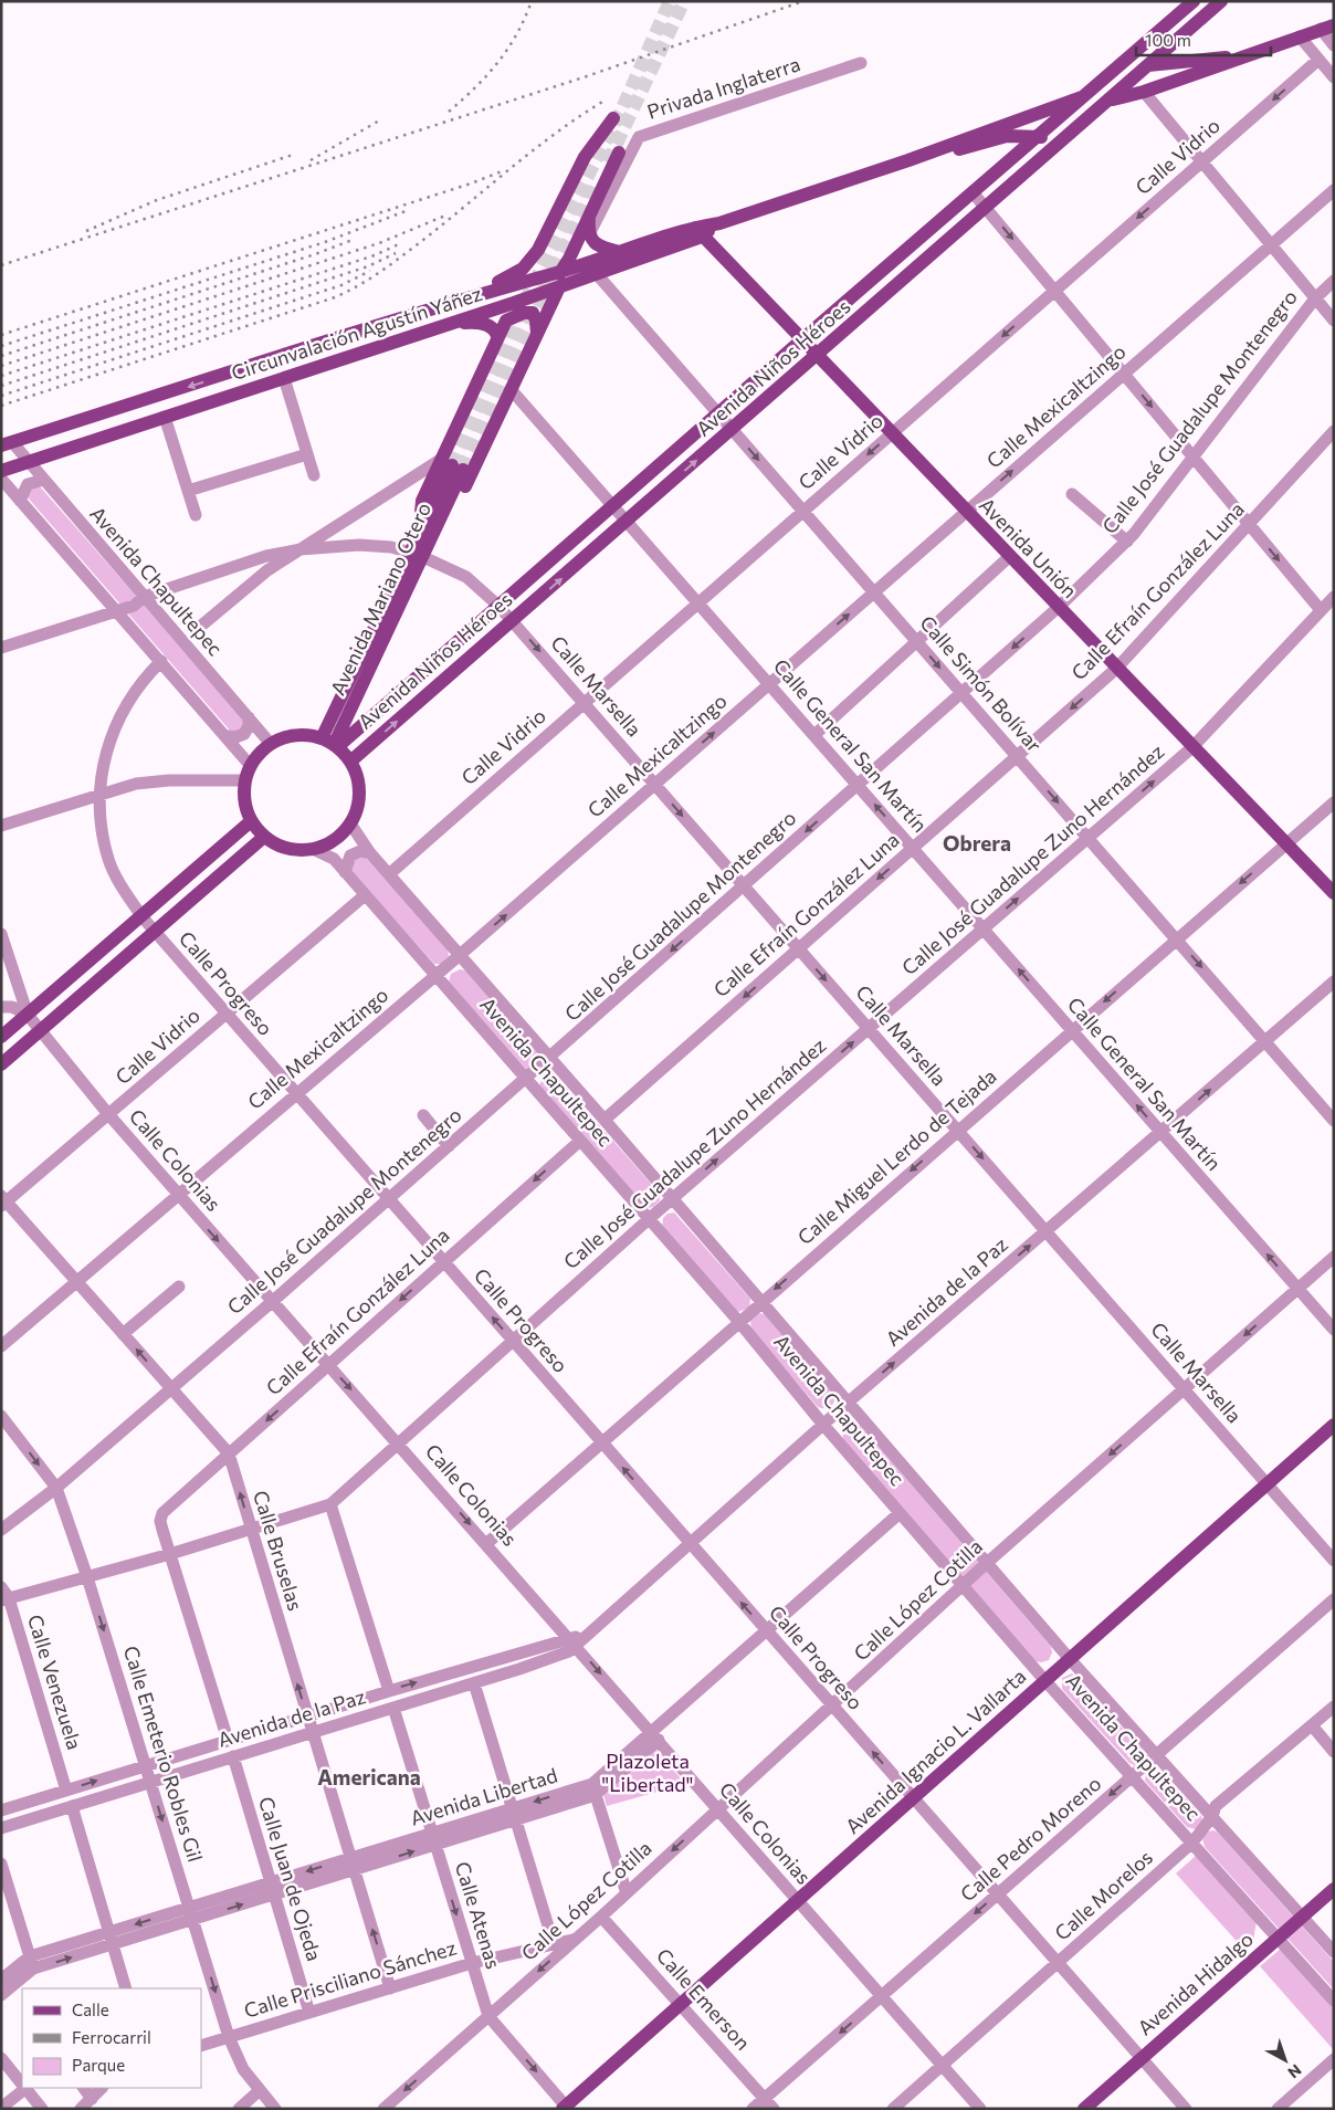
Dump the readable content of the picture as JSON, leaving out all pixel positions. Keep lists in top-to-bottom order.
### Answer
{
  "streets": {
    "main road": [
      "Circunvalación Agustín Yáñez",
      "Avenida Niños Héroes",
      "Avenida Unión",
      "Avenida Mariano Otero",
      "Avenida Ignacio L. Vallarta",
      "Avenida Hidalgo"
    ],
    "street": [
      "Privada Inglaterra",
      "Calle Vidrio",
      "Calle Mexicaltzingo",
      "Calle José Guadalupe Montenegro",
      "Avenida Chapultepec",
      "Calle Efraín González Luna",
      "Calle Simón Bolívar",
      "Calle Marsella",
      "Calle General San Martín",
      "Calle José Guadalupe Zuno Hernández",
      "Calle Progreso",
      "Calle Miguel Lerdo de Tejada",
      "Calle Colonias",
      "Avenida de la Paz",
      "Calle Bruselas",
      "Calle López Cotilla",
      "Calle Venezuela",
      "Calle Emeterio Robles Gil",
      "Avenida Libertad",
      "Calle Pedro Moreno",
      "Calle Juan de Ojeda",
      "Calle Morelos",
      "Calle Atenas",
      "Calle Prisciliano Sánchez",
      "Calle Emerson"
    ]
  },
  "crossings": [
    ["Calle Vidrio", "Avenida Unión"],
    ["Calle Vidrio", "Avenida Chapultepec"],
    ["Calle Vidrio", "Calle Simón Bolívar"],
    ["Calle Vidrio", "Calle Marsella"],
    ["Calle Vidrio", "Calle General San Martín"],
    ["Calle Vidrio", "Calle Progreso"],
    ["Calle Vidrio", "Calle Colonias"],
    ["Calle Vidrio", "Calle Bruselas"],
    ["Circunvalación Agustín Yáñez", "Avenida Niños Héroes"],
    ["Circunvalación Agustín Yáñez", "Avenida Unión"],
    ["Circunvalación Agustín Yáñez", "Avenida Chapultepec"],
    ["Circunvalación Agustín Yáñez", "Calle Simón Bolívar"],
    ["Avenida Niños Héroes", "Avenida Unión"],
    ["Avenida Niños Héroes", "Avenida Chapultepec"],
    ["Avenida Niños Héroes", "Avenida Mariano Otero"],
    ["Avenida Niños Héroes", "Calle Simón Bolívar"],
    ["Avenida Niños Héroes", "Calle Marsella"],
    ["Avenida Niños Héroes", "Calle General San Martín"],
    ["Calle Mexicaltzingo", "Avenida Unión"],
    ["Calle Mexicaltzingo", "Avenida Chapultepec"],
    ["Calle Mexicaltzingo", "Calle Simón Bolívar"],
    ["Calle Mexicaltzingo", "Calle Marsella"],
    ["Calle Mexicaltzingo", "Calle General San Martín"],
    ["Calle Mexicaltzingo", "Calle Progreso"],
    ["Calle Mexicaltzingo", "Calle Colonias"],
    ["Calle Mexicaltzingo", "Calle Bruselas"],
    ["Calle José Guadalupe Montenegro", "Avenida Unión"],
    ["Calle José Guadalupe Montenegro", "Avenida Chapultepec"],
    ["Calle José Guadalupe Montenegro", "Calle Simón Bolívar"],
    ["Calle José Guadalupe Montenegro", "Calle Marsella"],
    ["Calle José Guadalupe Montenegro", "Calle General San Martín"],
    ["Calle José Guadalupe Montenegro", "Calle Progreso"],
    ["Calle José Guadalupe Montenegro", "Calle Colonias"],
    ["Calle José Guadalupe Montenegro", "Calle Bruselas"],
    ["Calle José Guadalupe Montenegro", "Calle Emeterio Robles Gil"],
    ["Avenida Unión", "Calle Efraín González Luna"],
    ["Avenida Unión", "Calle José Guadalupe Zuno Hernández"],
    ["Avenida Unión", "Calle Miguel Lerdo de Tejada"],
    ["Avenida Chapultepec", "Calle Efraín González Luna"],
    ["Avenida Chapultepec", "Avenida Mariano Otero"],
    ["Avenida Chapultepec", "Calle Marsella"],
    ["Avenida Chapultepec", "Calle José Guadalupe Zuno Hernández"],
    ["Avenida Chapultepec", "Calle Miguel Lerdo de Tejada"],
    ["Avenida Chapultepec", "Avenida de la Paz"],
    ["Avenida Chapultepec", "Calle López Cotilla"],
    ["Avenida Chapultepec", "Avenida Ignacio L. Vallarta"],
    ["Avenida Chapultepec", "Avenida Libertad"],
    ["Avenida Chapultepec", "Calle Pedro Moreno"],
    ["Avenida Chapultepec", "Calle Morelos"],
    ["Avenida Chapultepec", "Avenida Hidalgo"],
    ["Calle Efraín González Luna", "Calle Simón Bolívar"],
    ["Calle Efraín González Luna", "Calle Marsella"],
    ["Calle Efraín González Luna", "Calle General San Martín"],
    ["Calle Efraín González Luna", "Calle José Guadalupe Zuno Hernández"],
    ["Calle Efraín González Luna", "Calle Progreso"],
    ["Calle Efraín González Luna", "Calle Colonias"],
    ["Calle Efraín González Luna", "Calle Bruselas"],
    ["Avenida Mariano Otero", "Calle Marsella"],
    ["Calle Simón Bolívar", "Calle José Guadalupe Zuno Hernández"],
    ["Calle Simón Bolívar", "Calle Miguel Lerdo de Tejada"],
    ["Calle Simón Bolívar", "Avenida de la Paz"],
    ["Calle Marsella", "Calle José Guadalupe Zuno Hernández"],
    ["Calle Marsella", "Calle Miguel Lerdo de Tejada"],
    ["Calle Marsella", "Avenida de la Paz"],
    ["Calle Marsella", "Calle López Cotilla"],
    ["Calle Marsella", "Avenida Ignacio L. Vallarta"],
    ["Calle General San Martín", "Calle José Guadalupe Zuno Hernández"],
    ["Calle General San Martín", "Calle Miguel Lerdo de Tejada"],
    ["Calle General San Martín", "Avenida de la Paz"],
    ["Calle General San Martín", "Calle López Cotilla"],
    ["Calle José Guadalupe Zuno Hernández", "Calle Progreso"],
    ["Calle José Guadalupe Zuno Hernández", "Calle Colonias"],
    ["Calle José Guadalupe Zuno Hernández", "Calle Bruselas"],
    ["Calle José Guadalupe Zuno Hernández", "Calle Venezuela"],
    ["Calle José Guadalupe Zuno Hernández", "Calle Emeterio Robles Gil"],
    ["Calle Progreso", "Calle Miguel Lerdo de Tejada"],
    ["Calle Progreso", "Avenida de la Paz"],
    ["Calle Progreso", "Calle López Cotilla"],
    ["Calle Progreso", "Avenida Ignacio L. Vallarta"],
    ["Calle Progreso", "Avenida Libertad"],
    ["Calle Progreso", "Calle Pedro Moreno"],
    ["Calle Progreso", "Calle Morelos"],
    ["Calle Progreso", "Avenida Hidalgo"],
    ["Calle Miguel Lerdo de Tejada", "Calle Colonias"],
    ["Calle Colonias", "Avenida de la Paz"],
    ["Calle Colonias", "Calle López Cotilla"],
    ["Calle Colonias", "Avenida Ignacio L. Vallarta"],
    ["Calle Colonias", "Avenida Libertad"],
    ["Calle Colonias", "Calle Pedro Moreno"],
    ["Calle Colonias", "Calle Morelos"],
    ["Avenida de la Paz", "Calle Bruselas"],
    ["Avenida de la Paz", "Calle Venezuela"],
    ["Avenida de la Paz", "Calle Emeterio Robles Gil"],
    ["Avenida de la Paz", "Calle Juan de Ojeda"],
    ["Avenida de la Paz", "Calle Atenas"],
    ["Calle Bruselas", "Avenida Libertad"],
    ["Calle Bruselas", "Calle Prisciliano Sánchez"],
    ["Calle López Cotilla", "Calle Atenas"],
    ["Calle López Cotilla", "Calle Prisciliano Sánchez"],
    ["Calle López Cotilla", "Calle Emerson"],
    ["Avenida Ignacio L. Vallarta", "Calle Atenas"],
    ["Avenida Ignacio L. Vallarta", "Calle Emerson"],
    ["Calle Emeterio Robles Gil", "Avenida Libertad"],
    ["Calle Emeterio Robles Gil", "Calle Prisciliano Sánchez"],
    ["Avenida Libertad", "Calle Juan de Ojeda"],
    ["Avenida Libertad", "Calle Atenas"],
    ["Calle Pedro Moreno", "Calle Emerson"],
    ["Calle Juan de Ojeda", "Calle Prisciliano Sánchez"],
    ["Calle Atenas", "Calle Prisciliano Sánchez"]
  ],
  "one_way": [
    "Calle Vidrio",
    "Calle Mexicaltzingo",
    "Calle Efraín González Luna",
    "Calle Simón Bolívar",
    "Calle General San Martín",
    "Calle Miguel Lerdo de Tejada",
    "Calle López Cotilla",
    "Calle Pedro Moreno"
  ],
  "districts": ["Obrera", "Americana"],
  "parks": ["Plazoleta \"Libertad\""],
  "legend": ["Calle", "Ferrocarril", "Parque"],
  "scale_bar": "100 m",
  "north": "bottom right"
}
